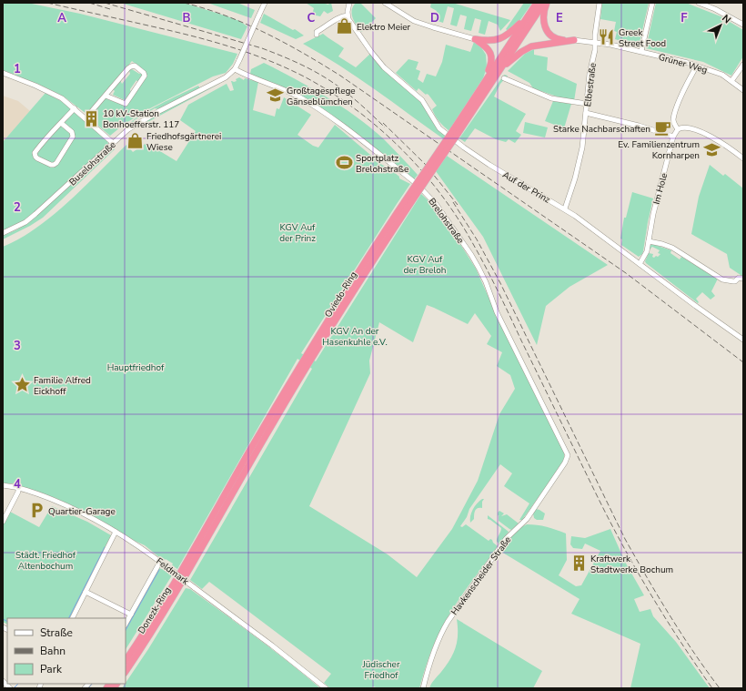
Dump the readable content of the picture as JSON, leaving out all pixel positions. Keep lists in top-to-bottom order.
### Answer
{
  "streets": {
    "highway": ["Oviedo-Ring", "Donezk-Ring"],
    "street": [
      "Grüner Weg",
      "Elbestraße",
      "Buselohstraße",
      "Auf der Prinz",
      "Im Hole",
      "Brelohstraße",
      "Feldmark",
      "Havkenscheider Straße"
    ]
  },
  "crossings": [
    ["Grüner Weg", "Elbestraße"],
    ["Elbestraße", "Auf der Prinz"],
    ["Buselohstraße", "Brelohstraße"],
    ["Auf der Prinz", "Im Hole"],
    ["Brelohstraße", "Havkenscheider Straße"],
    ["Oviedo-Ring", "Donezk-Ring"]
  ],
  "parks": [
    "KGV Auf der Prinz",
    "KGV Auf der Breloh",
    "KGV An der Hasenkuhle e.V.",
    "Hauptfriedhof",
    "Städt. Friedhof Altenbochum",
    "Jüdischer Friedhof"
  ],
  "places": {
    "shop": ["Elektro Meier", "Friedhofsgärtnerei Wiese"],
    "restaurant": ["Greek Street Food"],
    "school or university": ["Großtagespflege Gänseblümchen", "Ev. Familienzentrum Kornharpen"],
    "building": ["10 kV-Station Bonhoefferstr. 117", "Kraftwerk Stadtwerke Bochum"],
    "cafe": ["Starke Nachbarschaften"],
    "sports": ["Sportplatz Brelohstraße"],
    "place": ["Familie Alfred Eickhoff"],
    "parking": ["Quartier-Garage"]
  },
  "legend": ["Straße", "Bahn", "Park"],
  "north": "top right",
  "grid": {
    "columns": [
      "A",
      "B",
      "C",
      "D",
      "E",
      "F"
    ],
    "rows": [
      "1",
      "2",
      "3",
      "4"
    ]
  }
}
